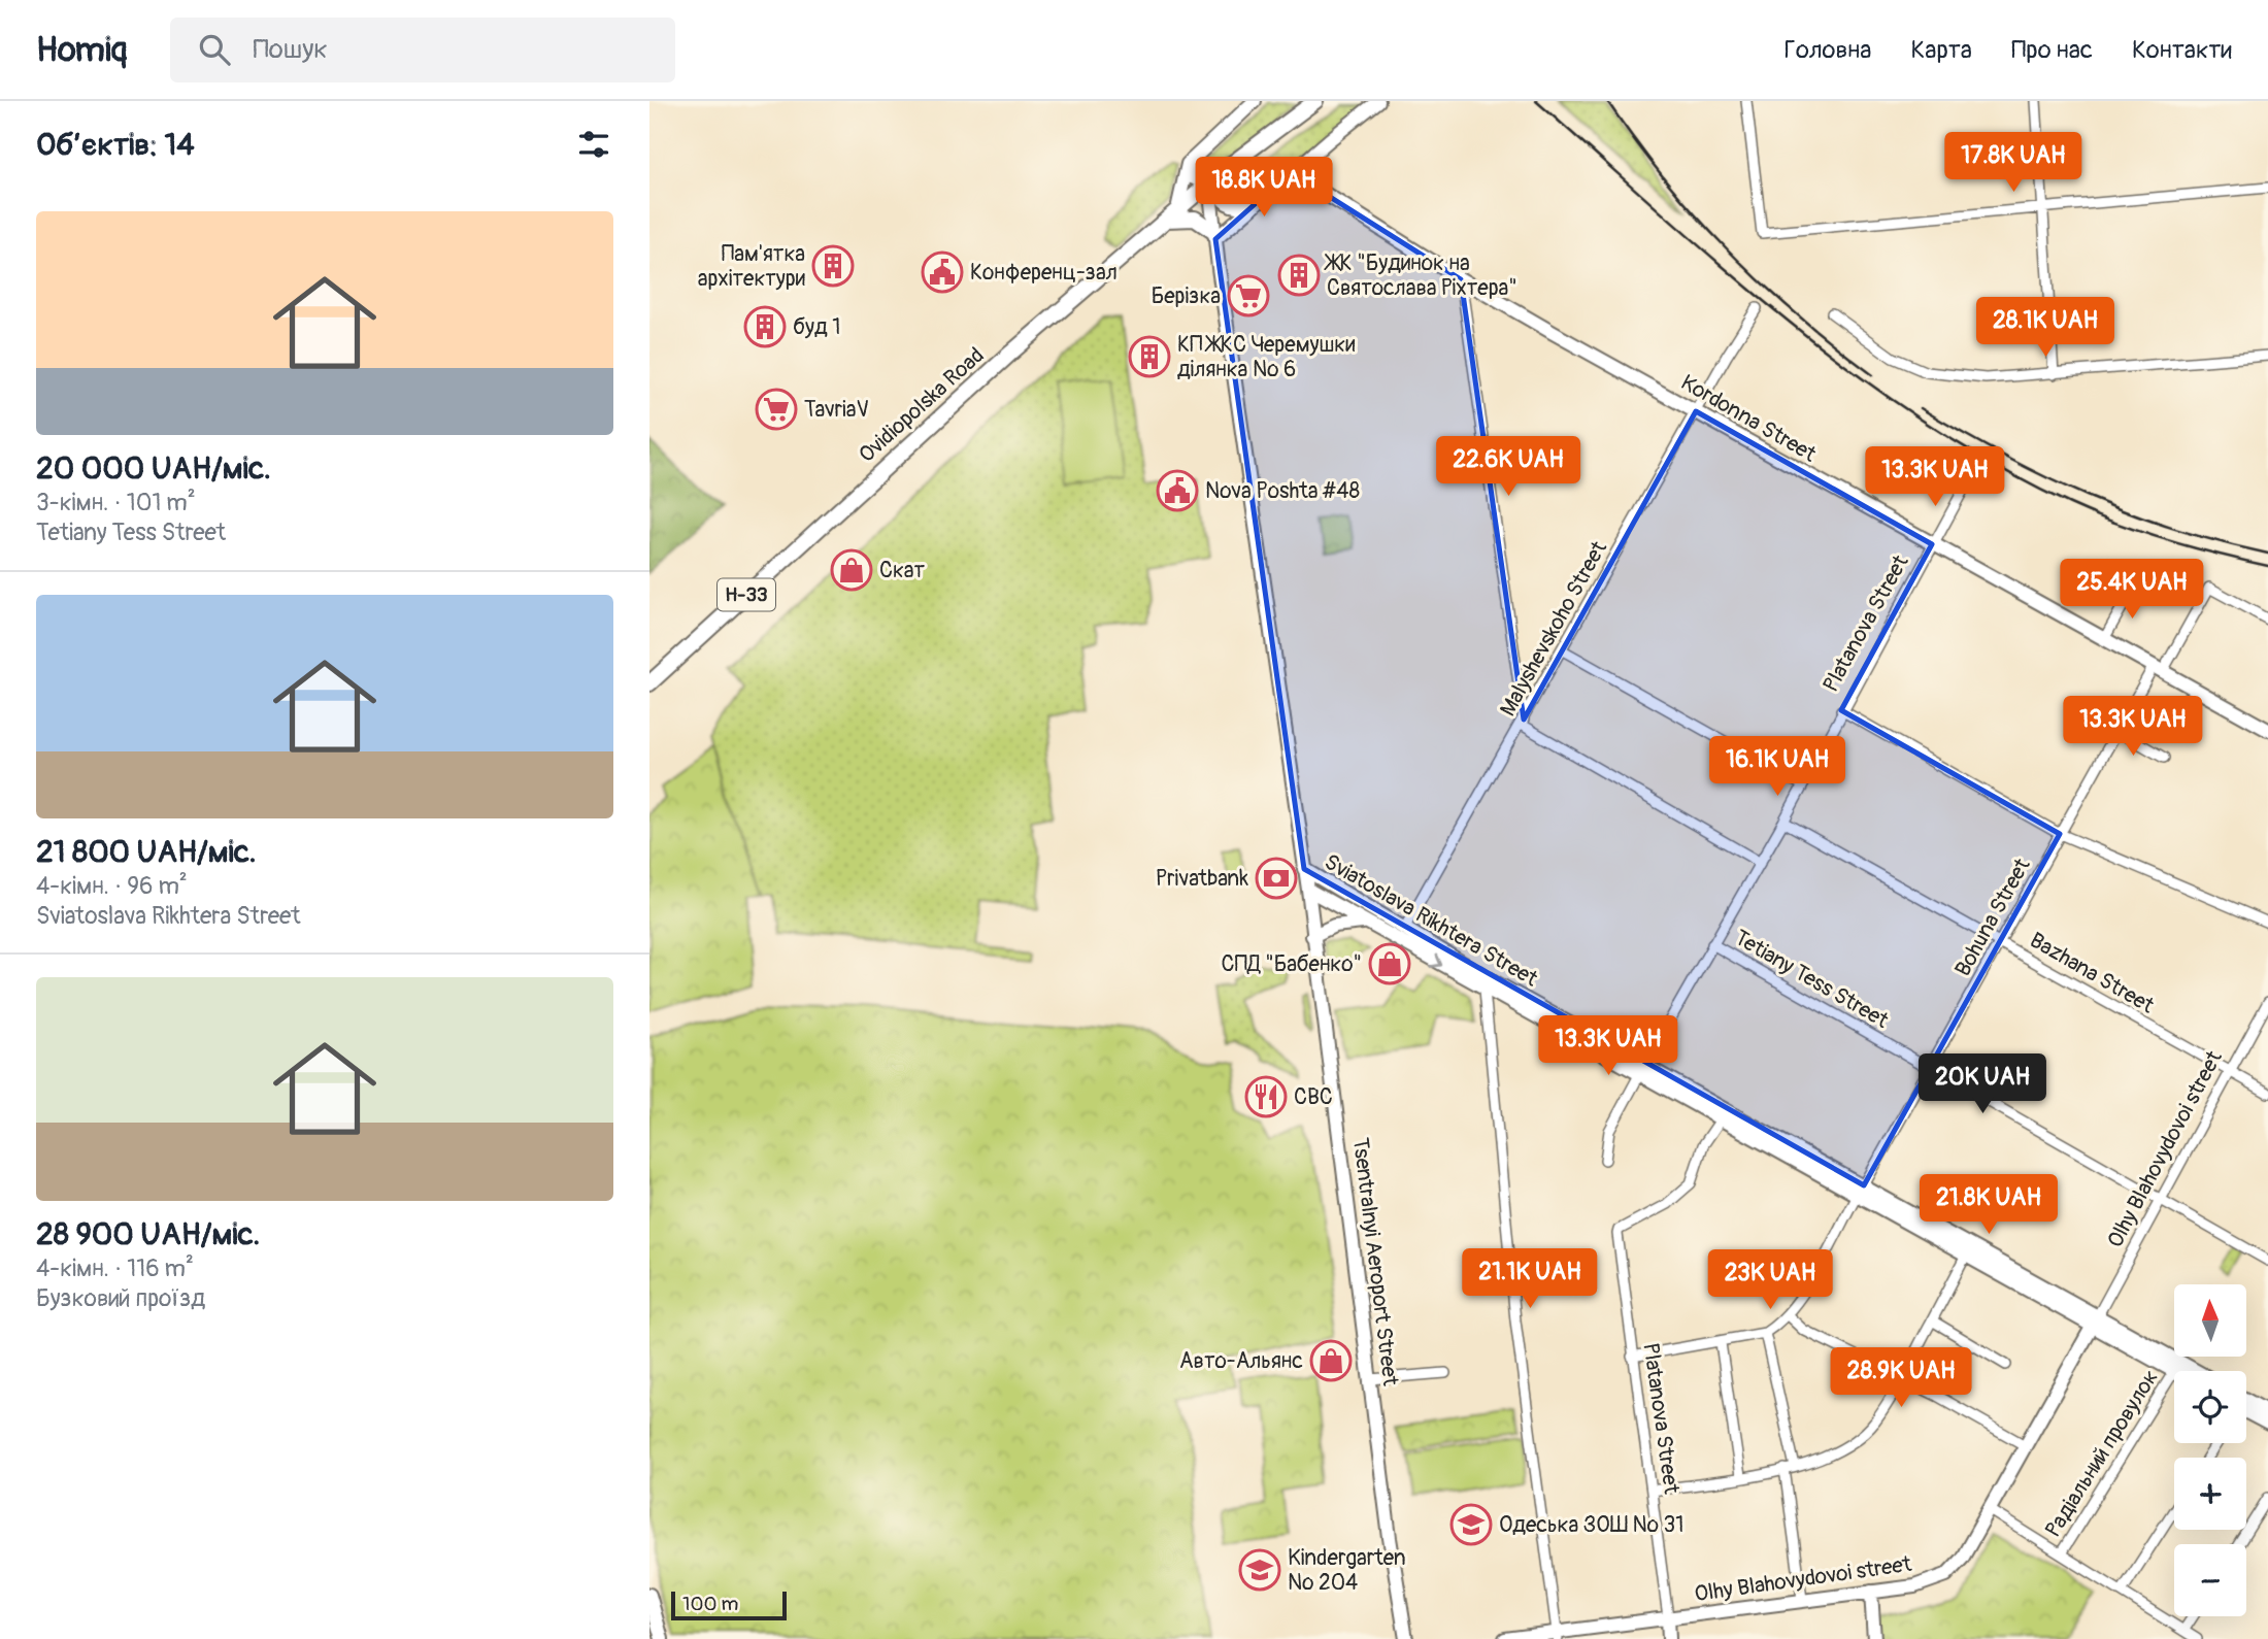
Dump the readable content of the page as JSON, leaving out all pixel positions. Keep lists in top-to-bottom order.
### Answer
{
  "streets": {
    "main road": [
      "Ovidiopolska Road",
      "Kordonna Street",
      "Н-33",
      "Platanova Street",
      "Sviatoslava Rikhtera Street",
      "Olhy Blahovydovoi street",
      "Tsentralnyi Aeroport Street"
    ],
    "street": [
      "Malyshevskoho Street",
      "Bohuna Street",
      "Bazhana Street",
      "Tetiany Tess Street",
      "Радіальний провулок"
    ]
  },
  "crossings": [
    ["Ovidiopolska Road", "Н-33"],
    ["Ovidiopolska Road", "Sviatoslava Rikhtera Street"],
    ["Kordonna Street", "Platanova Street"],
    ["Kordonna Street", "Malyshevskoho Street"],
    ["Kordonna Street", "Bohuna Street"],
    ["Platanova Street", "Sviatoslava Rikhtera Street"],
    ["Platanova Street", "Bazhana Street"],
    ["Platanova Street", "Tetiany Tess Street"],
    ["Platanova Street", "Olhy Blahovydovoi street"],
    ["Malyshevskoho Street", "Sviatoslava Rikhtera Street"],
    ["Bohuna Street", "Sviatoslava Rikhtera Street"],
    ["Bohuna Street", "Bazhana Street"],
    ["Bohuna Street", "Tetiany Tess Street"],
    ["Sviatoslava Rikhtera Street", "Olhy Blahovydovoi street"],
    ["Sviatoslava Rikhtera Street", "Tsentralnyi Aeroport Street"],
    ["Sviatoslava Rikhtera Street", "Радіальний провулок"],
    ["Bazhana Street", "Olhy Blahovydovoi street"],
    ["Tetiany Tess Street", "Olhy Blahovydovoi street"]
  ],
  "places": {
    "building": [
      "Пам'ятка архітектури",
      "ЖК \"Будинок на Святослава Ріхтера\"",
      "буд 1",
      "КП ЖКС Черемушки ділянка № 6"
    ],
    "public building": ["Конференц-зал", "Nova Poshta #48"],
    "supermarket": ["Берізка", "TavriaV"],
    "shop": ["Скат", "СПД \"Бабенко\"", "Авто-Альянс"],
    "bank": ["Privatbank"],
    "restaurant": ["СВС"],
    "school or university": ["Одеська ЗОШ № 31", "Kindergarten № 204"]
  },
  "scale_bar": "100 m",
  "north": "top",
  "page": {
    "header": "Homiq",
    "search": "Пошук",
    "nav": [
      "Головна",
      "Карта",
      "Про нас",
      "Контакти"
    ],
    "heading": "Об’єктів: 14",
    "price": [
      "17.8K UAH",
      "18.8K UAH",
      "28.1K UAH",
      "22.6K UAH",
      "13.3K UAH",
      "25.4K UAH",
      "13.3K UAH",
      "16.1K UAH",
      "13.3K UAH",
      "20K UAH",
      "21.8K UAH",
      "21.1K UAH",
      "23K UAH",
      "28.9K UAH"
    ],
    "list": [
      {
        "name": "20 000 UAH/міс.",
        "note": "3-кімн. · 101 m² · Tetiany Tess Street"
      },
      {
        "name": "21 800 UAH/міс.",
        "note": "4-кімн. · 96 m² · Sviatoslava Rikhtera Street"
      },
      {
        "name": "28 900 UAH/міс.",
        "note": "4-кімн. · 116 m² · Бузковий проїзд"
      }
    ],
    "map_buttons": ["+", "−"],
    "scale": "100 m"
  }
}
